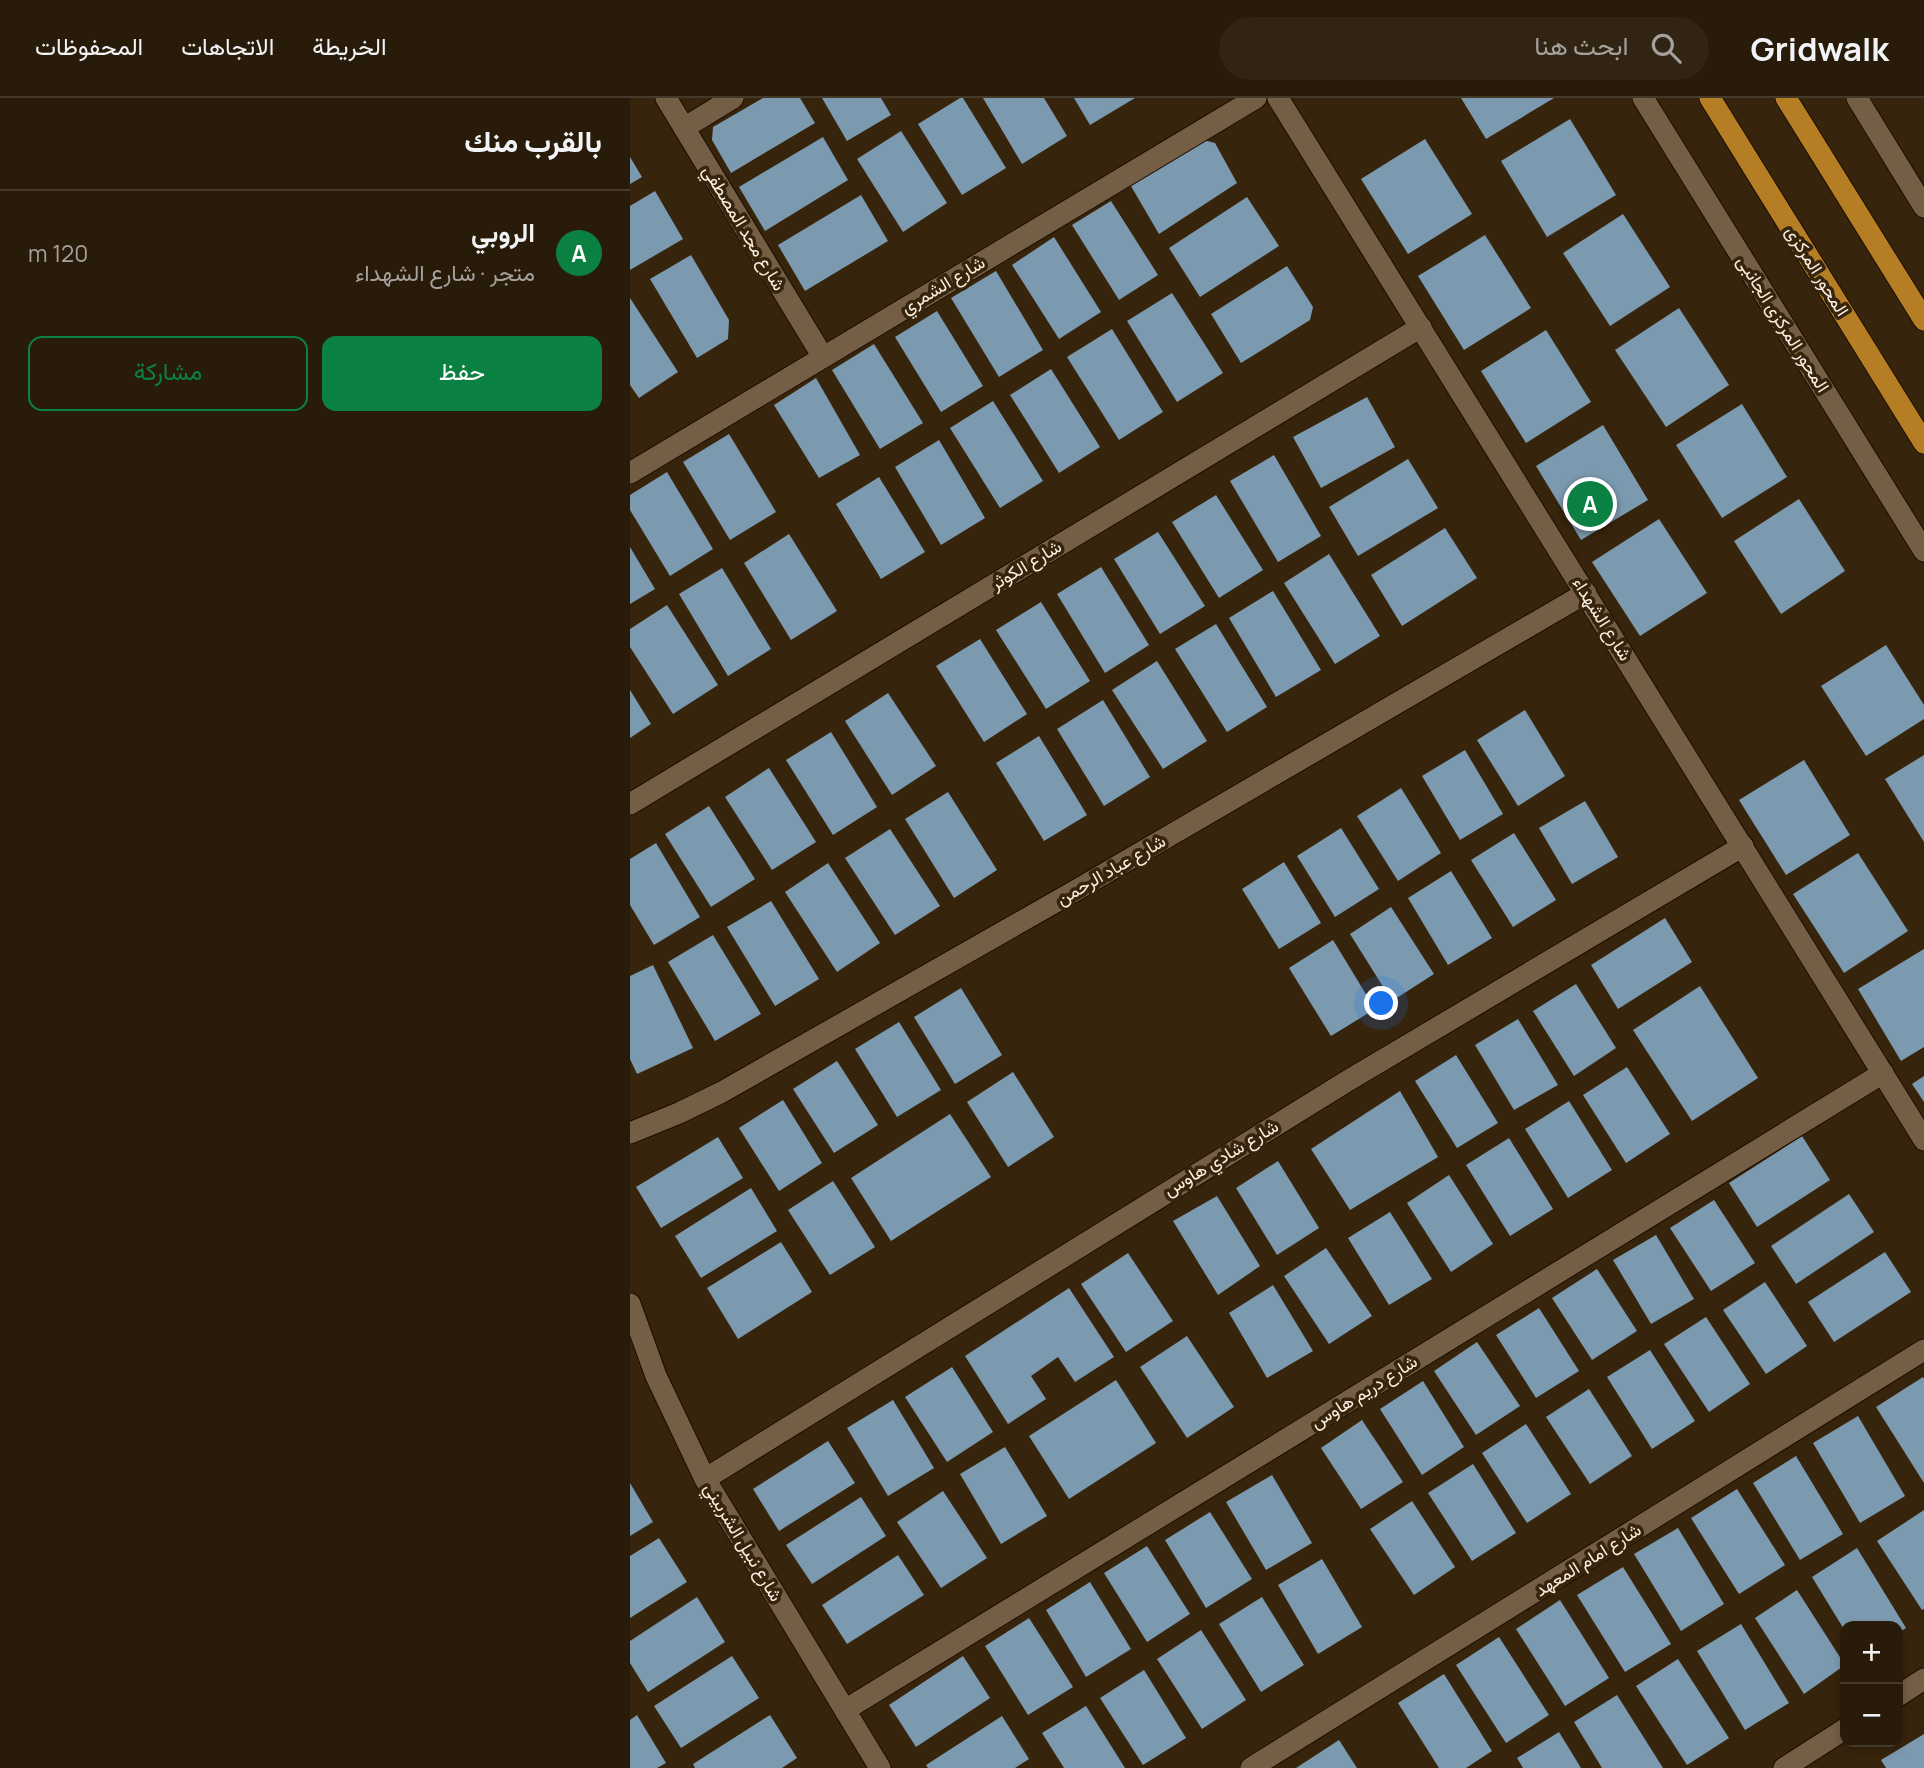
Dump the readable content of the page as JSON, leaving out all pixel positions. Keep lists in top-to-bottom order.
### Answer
{
  "streets": {
    "main road": ["المحور المركزى"],
    "street": [
      "شارع مجد المصطفي",
      "شارع الشمري",
      "المحور المركزى الجانبى",
      "شارع الكوثر",
      "شارع الشهداء",
      "شارع عباد الرحمن",
      "شارع شادي هاوس",
      "شارع دريم هاوس",
      "شارع نبيل الشربيني",
      "شارع امام المعهد"
    ]
  },
  "crossings": [
    ["شارع مجد المصطفي", "شارع الشمري"],
    ["شارع الكوثر", "شارع الشهداء"],
    ["شارع الشهداء", "شارع عباد الرحمن"],
    ["شارع الشهداء", "شارع شادي هاوس"],
    ["شارع الشهداء", "شارع دريم هاوس"],
    ["شارع شادي هاوس", "شارع نبيل الشربيني"],
    ["شارع دريم هاوس", "شارع نبيل الشربيني"]
  ],
  "page": {
    "header": "Gridwalk",
    "search": "ابحث هنا",
    "nav": ["الخريطة", "الاتجاهات", "المحفوظات"],
    "heading": "بالقرب منك",
    "list": [
      {
        "mark": "A",
        "name": "الروبي",
        "note": "متجر · شارع الشهداء",
        "value": "120 m"
      }
    ],
    "buttons": ["حفظ", "مشاركة"],
    "pins": "A",
    "map_buttons": ["+", "−"]
  }
}
